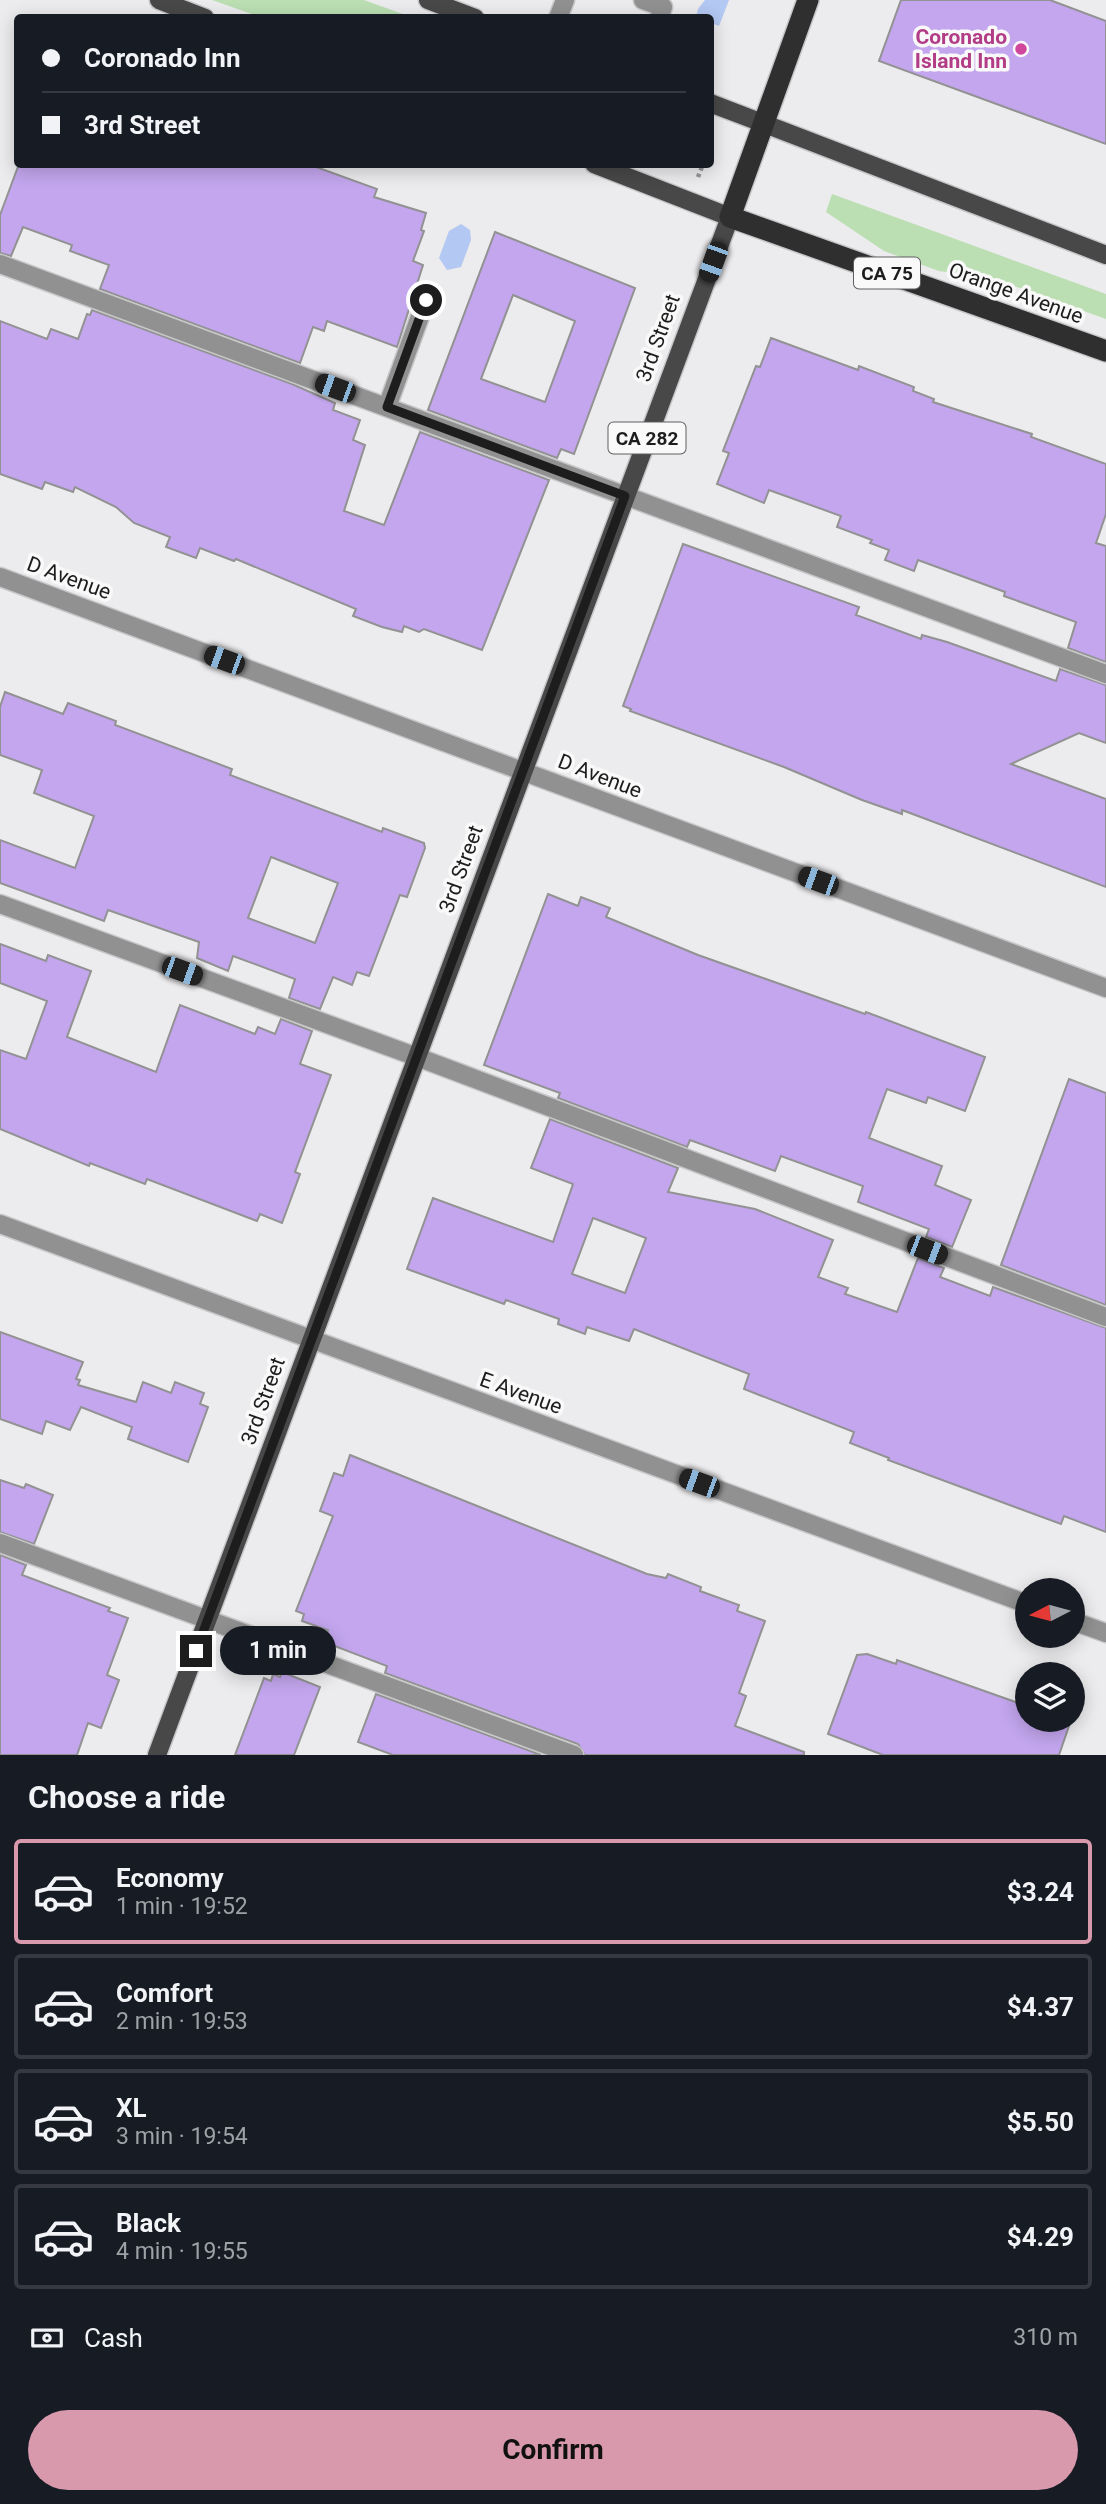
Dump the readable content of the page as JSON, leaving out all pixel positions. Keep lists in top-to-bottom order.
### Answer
{
  "streets": {
    "highway": ["CA 75", "Orange Avenue", "3rd Street"],
    "main road": ["CA 282"],
    "street": ["D Avenue", "E Avenue"]
  },
  "crossings": [
    ["Orange Avenue", "3rd Street"],
    ["3rd Street", "D Avenue"],
    ["3rd Street", "E Avenue"]
  ],
  "places": ["Coronado Island Inn"],
  "north": "left",
  "page": {
    "banner": ["Coronado Inn", "3rd Street"],
    "bubble": "1 min",
    "heading": "Choose a ride",
    "list": [
      {
        "name": "Economy",
        "note": "1 min · 19:52",
        "value": "$3.24"
      },
      {
        "name": "Comfort",
        "note": "2 min · 19:53",
        "value": "$4.37"
      },
      {
        "name": "XL",
        "note": "3 min · 19:54",
        "value": "$5.50"
      },
      {
        "name": "Black",
        "note": "4 min · 19:55",
        "value": "$4.29"
      }
    ],
    "pay": ["Cash", "310 m"],
    "buttons": "Confirm"
  }
}
